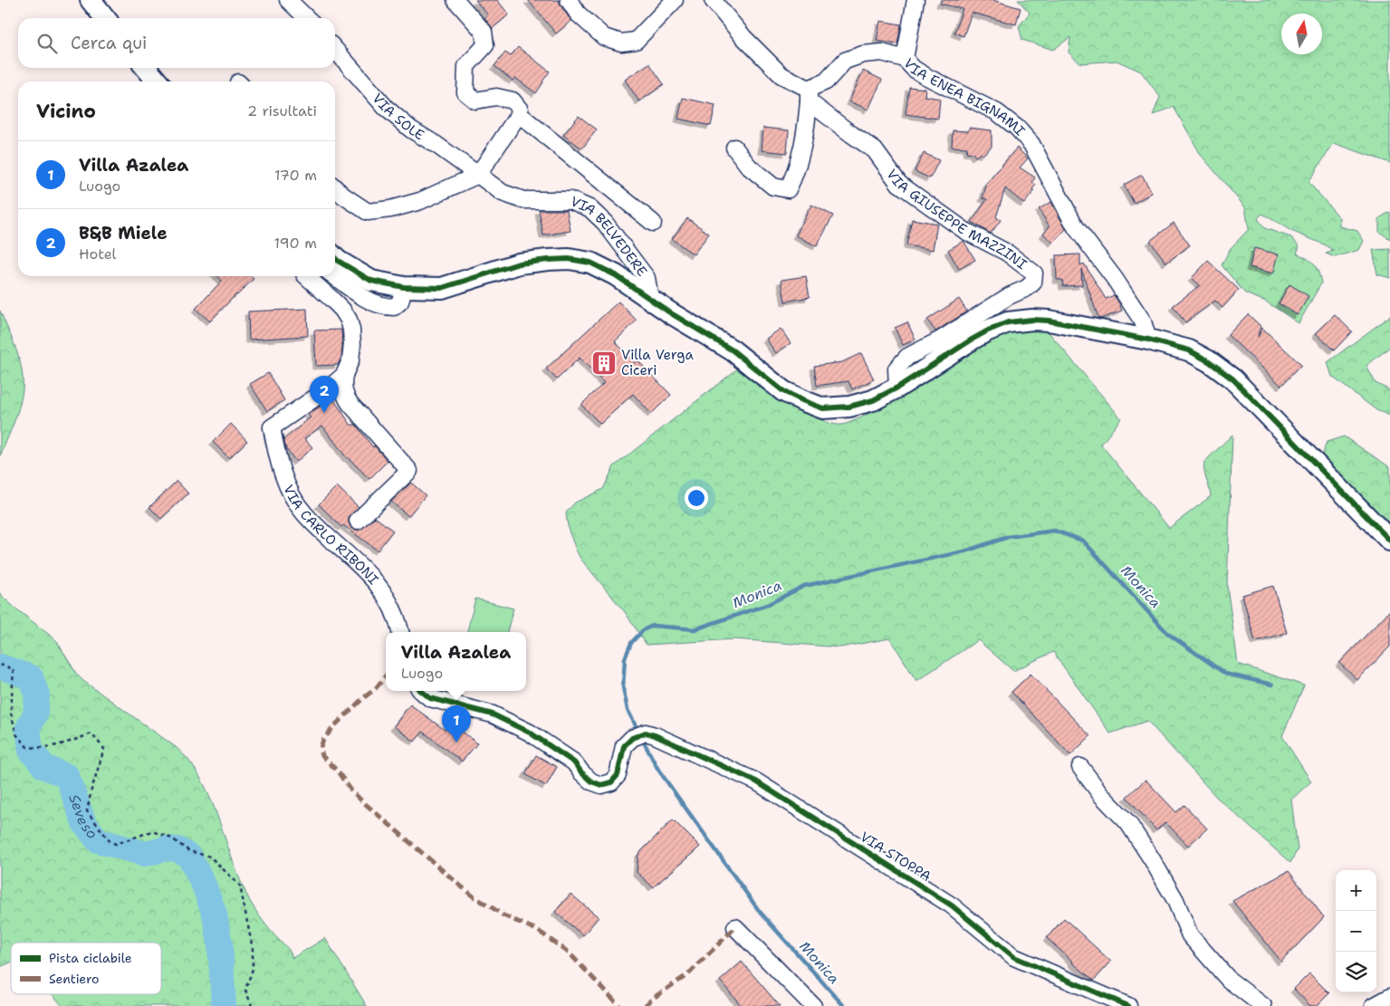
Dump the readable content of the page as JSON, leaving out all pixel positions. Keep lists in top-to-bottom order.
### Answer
{
  "streets": {
    "street": [
      "VIA ENEA BIGNAMI",
      "VIA SOLE",
      "VIA GIUSEPPE MAZZINI",
      "VIA BELVEDERE",
      "VIA CARLO RIBONI",
      "VIA STOPPA"
    ]
  },
  "crossings": [
    ["VIA ENEA BIGNAMI", "VIA GIUSEPPE MAZZINI"],
    ["VIA SOLE", "VIA BELVEDERE"]
  ],
  "water": ["Monica", "Seveso"],
  "places": {
    "building": ["Villa Verga Ciceri"]
  },
  "legend": ["Pista ciclabile", "Sentiero"],
  "north": "top",
  "page": {
    "search": "Cerca qui",
    "heading": ["Vicino", "2 risultati"],
    "list": [
      {
        "mark": "1",
        "name": "Villa Azalea",
        "note": "Luogo",
        "value": "170 m"
      },
      {
        "mark": "2",
        "name": "B&B Miele",
        "note": "Hotel",
        "value": "190 m"
      }
    ],
    "pins": ["2", "1"],
    "popup": ["Villa Azalea", "Luogo"],
    "map_buttons": ["+", "−"]
  }
}
